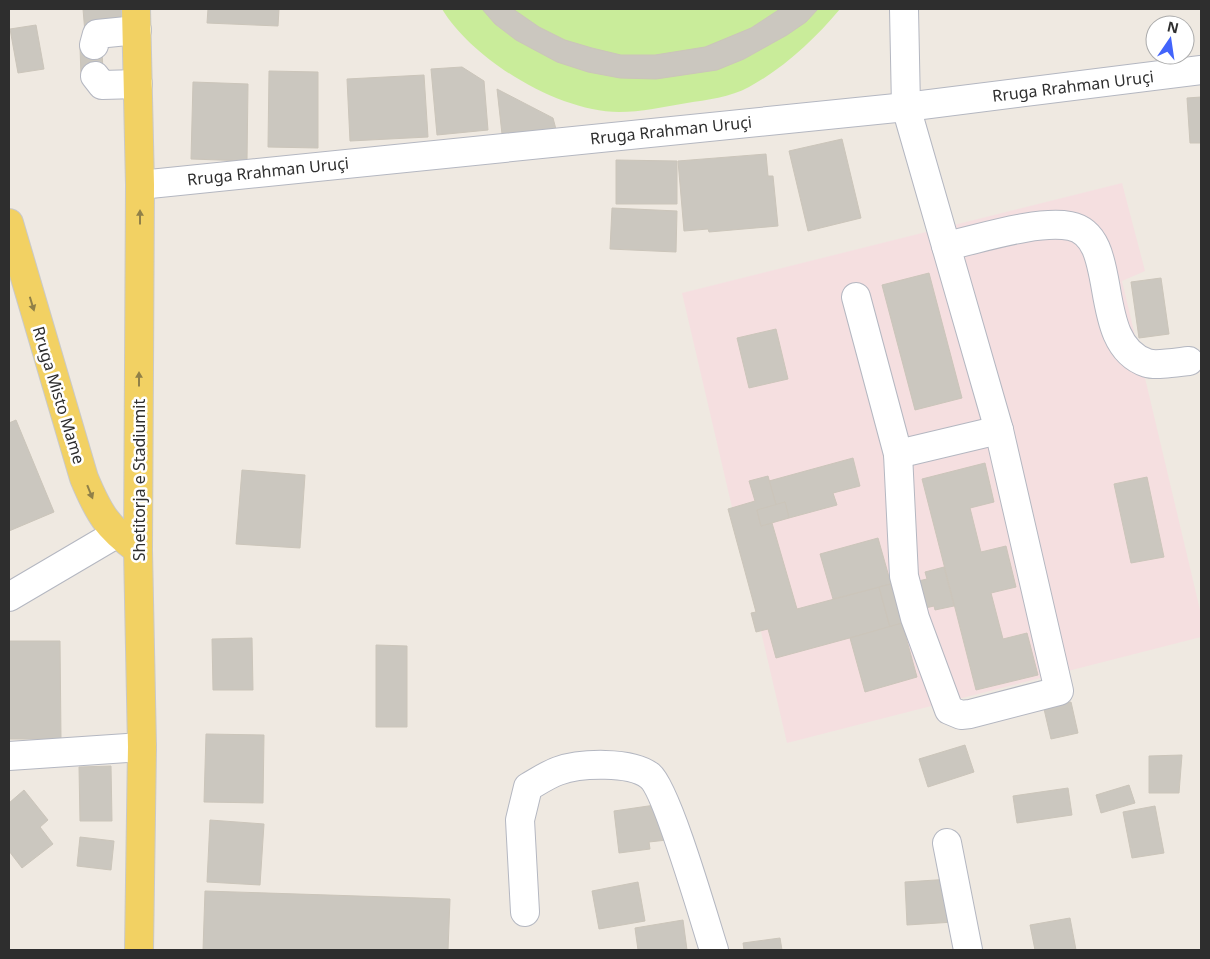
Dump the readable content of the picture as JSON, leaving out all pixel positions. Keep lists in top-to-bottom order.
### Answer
{
  "streets": {
    "main road": ["Rruga Misto Mame", "Shetitorja e Stadiumit"],
    "street": ["Rruga Rrahman Uruçi"]
  },
  "crossings": [
    ["Rruga Rrahman Uruçi", "Shetitorja e Stadiumit"],
    ["Rruga Misto Mame", "Shetitorja e Stadiumit"]
  ],
  "one_way": ["Rruga Misto Mame", "Shetitorja e Stadiumit"],
  "north": "top"
}
